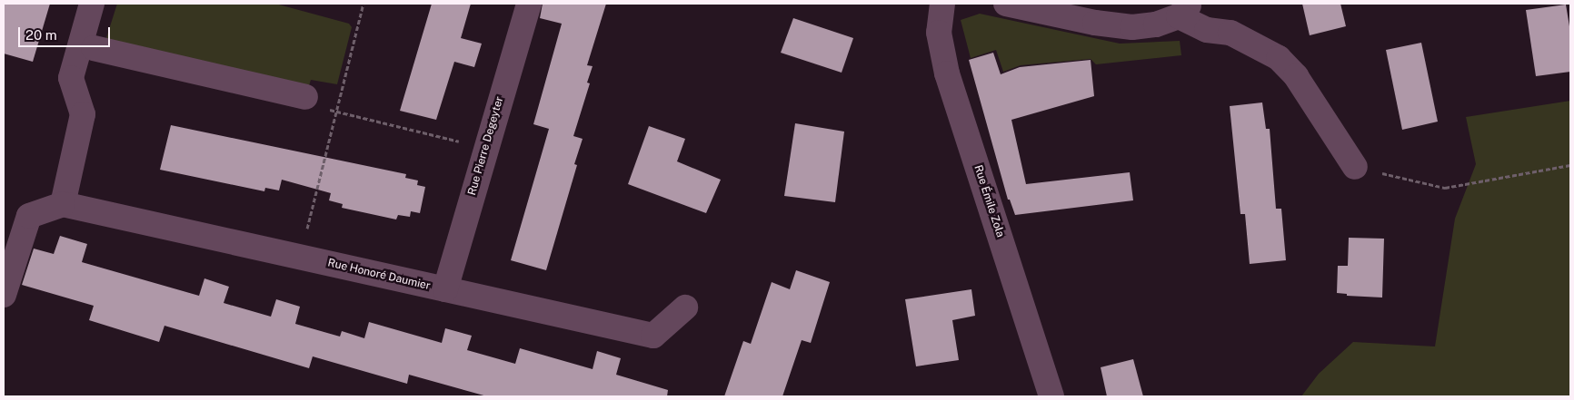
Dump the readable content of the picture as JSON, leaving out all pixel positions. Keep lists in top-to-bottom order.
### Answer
{
  "streets": {
    "street": ["Rue Pierre Degeyter", "Rue Émile Zola", "Rue Honoré Daumier"]
  },
  "crossings": [
    ["Rue Pierre Degeyter", "Rue Honoré Daumier"]
  ],
  "scale_bar": "20 m"
}
